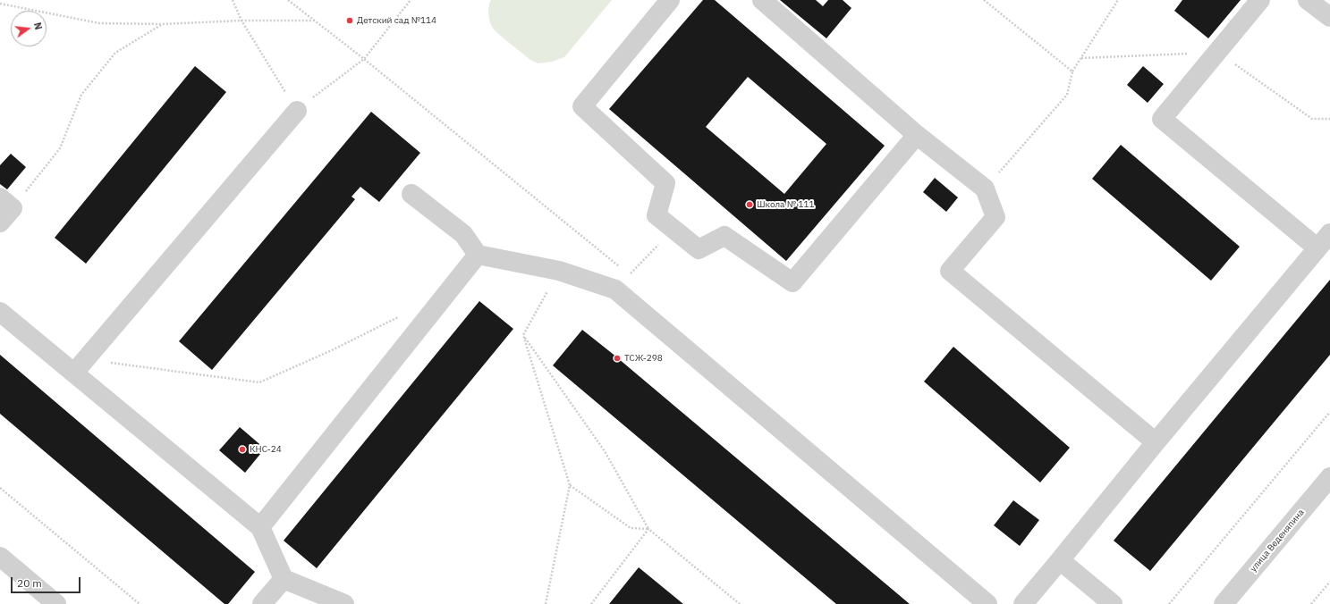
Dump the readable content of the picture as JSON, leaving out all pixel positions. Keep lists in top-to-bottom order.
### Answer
{
  "streets": {
    "street": ["улица Веденяпина"]
  },
  "places": [
    "Детский сад №114",
    "Школа № 111",
    "ТСЖ-298",
    "КНС-24"
  ],
  "scale_bar": "20 m",
  "north": "right"
}
